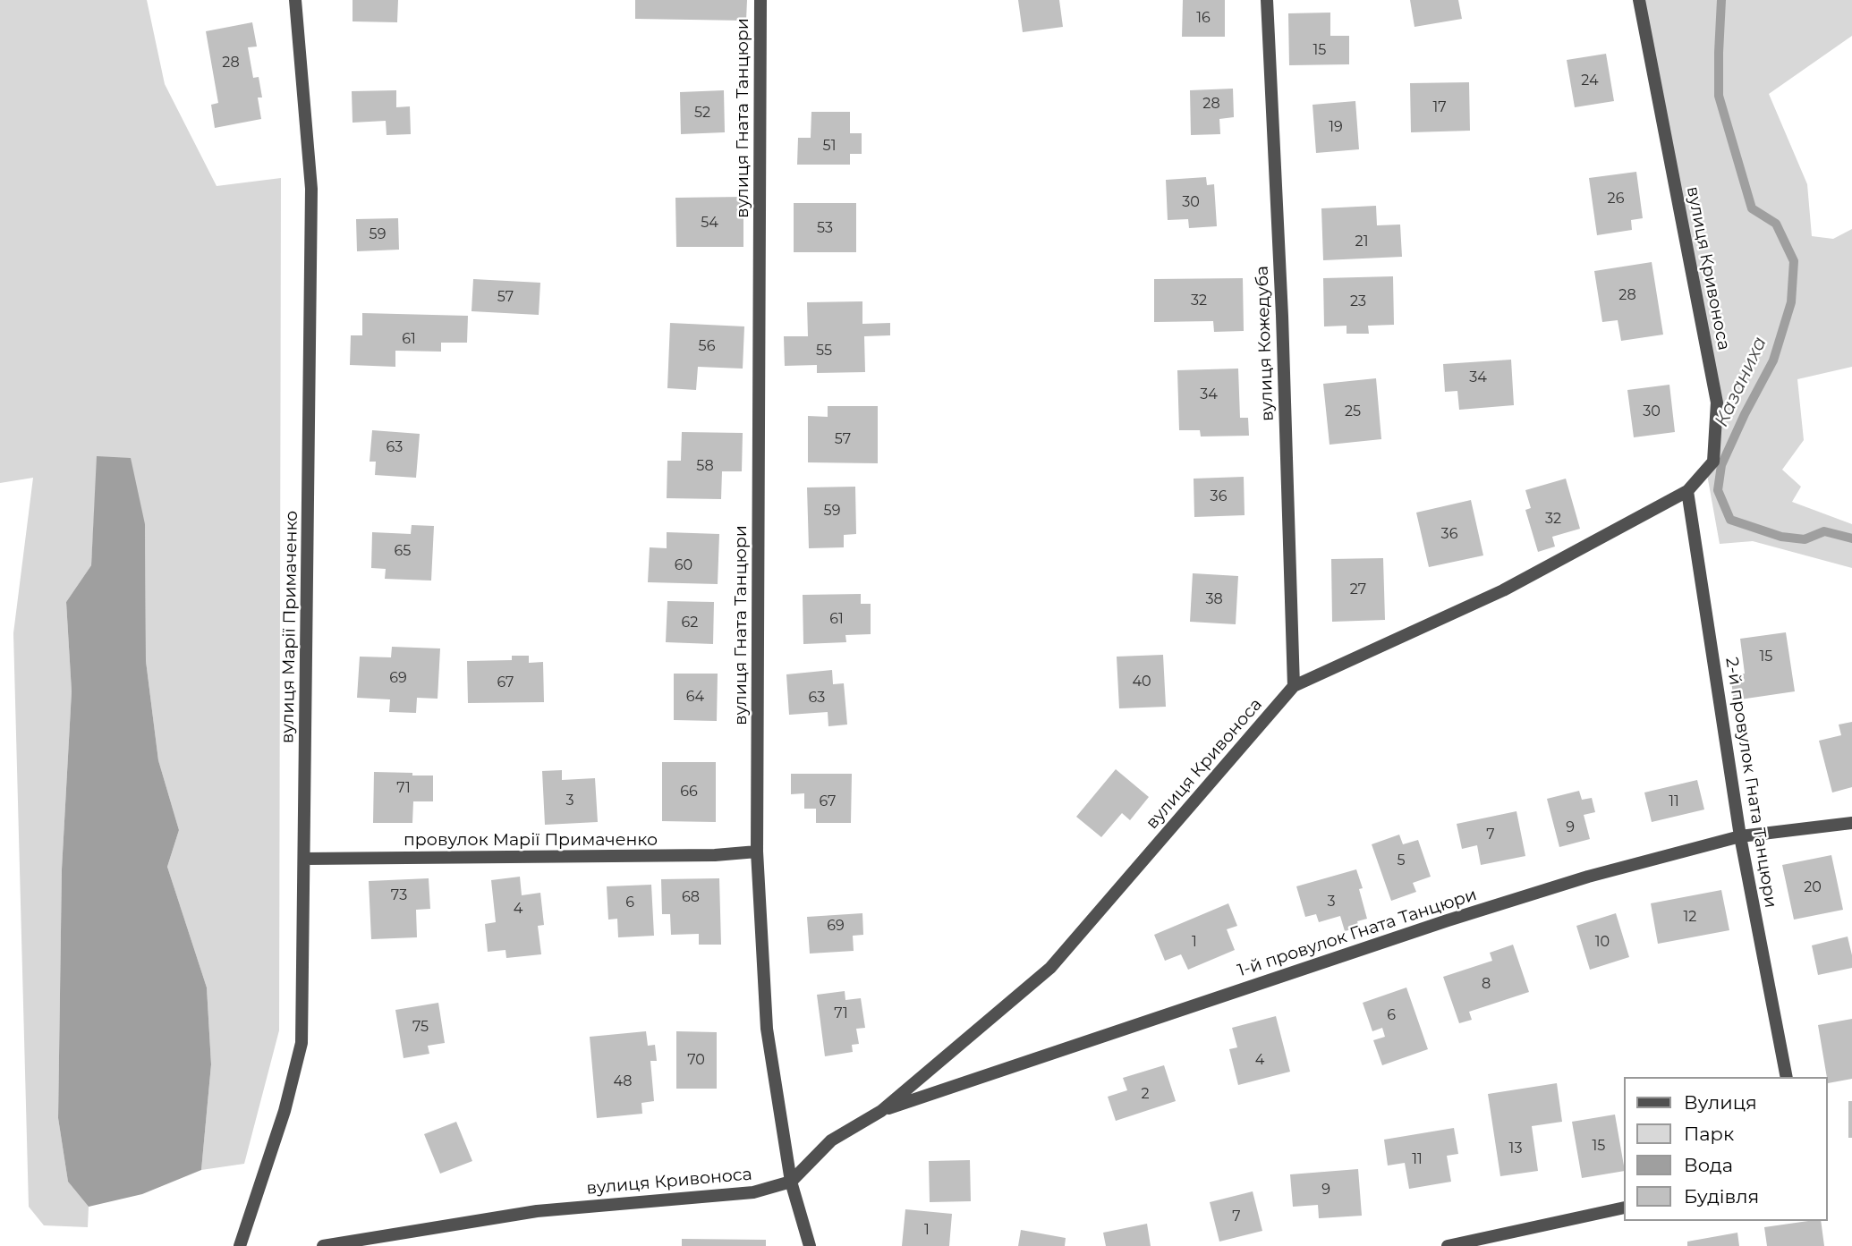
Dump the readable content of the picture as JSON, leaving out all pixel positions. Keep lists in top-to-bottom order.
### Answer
{
  "streets": {
    "street": [
      "вулиця Гната Танцюри",
      "вулиця Кривоноса",
      "вулиця Кожедуба",
      "вулиця Марії Примаченко",
      "2-й провулок Гната Танцюри",
      "провулок Марії Примаченко",
      "1-й провулок Гната Танцюри"
    ]
  },
  "crossings": [
    ["вулиця Гната Танцюри", "вулиця Кривоноса"],
    ["вулиця Гната Танцюри", "провулок Марії Примаченко"],
    ["вулиця Кривоноса", "вулиця Кожедуба"],
    ["вулиця Кривоноса", "2-й провулок Гната Танцюри"],
    ["вулиця Кривоноса", "1-й провулок Гната Танцюри"],
    ["вулиця Марії Примаченко", "провулок Марії Примаченко"],
    ["2-й провулок Гната Танцюри", "1-й провулок Гната Танцюри"]
  ],
  "water": ["Казаниха"],
  "house_numbers": [
    "16",
    "15",
    "28",
    "24",
    "28",
    "17",
    "52",
    "19",
    "51",
    "26",
    "30",
    "54",
    "53",
    "59",
    "21",
    "28",
    "57",
    "32",
    "23",
    "61",
    "56",
    "55",
    "34",
    "34",
    "25",
    "30",
    "57",
    "63",
    "58",
    "36",
    "59",
    "32",
    "36",
    "65",
    "60",
    "27",
    "38",
    "61",
    "62",
    "15",
    "69",
    "40",
    "67",
    "64",
    "63",
    "71",
    "66",
    "3",
    "67",
    "11",
    "9",
    "7",
    "5",
    "20",
    "73",
    "68",
    "3",
    "6",
    "4",
    "12",
    "69",
    "1",
    "10",
    "8",
    "71",
    "6",
    "75",
    "70",
    "4",
    "48",
    "2",
    "15",
    "13",
    "11",
    "9",
    "7",
    "1"
  ],
  "legend": [
    "Вулиця",
    "Парк",
    "Вода",
    "Будівля"
  ]
}
